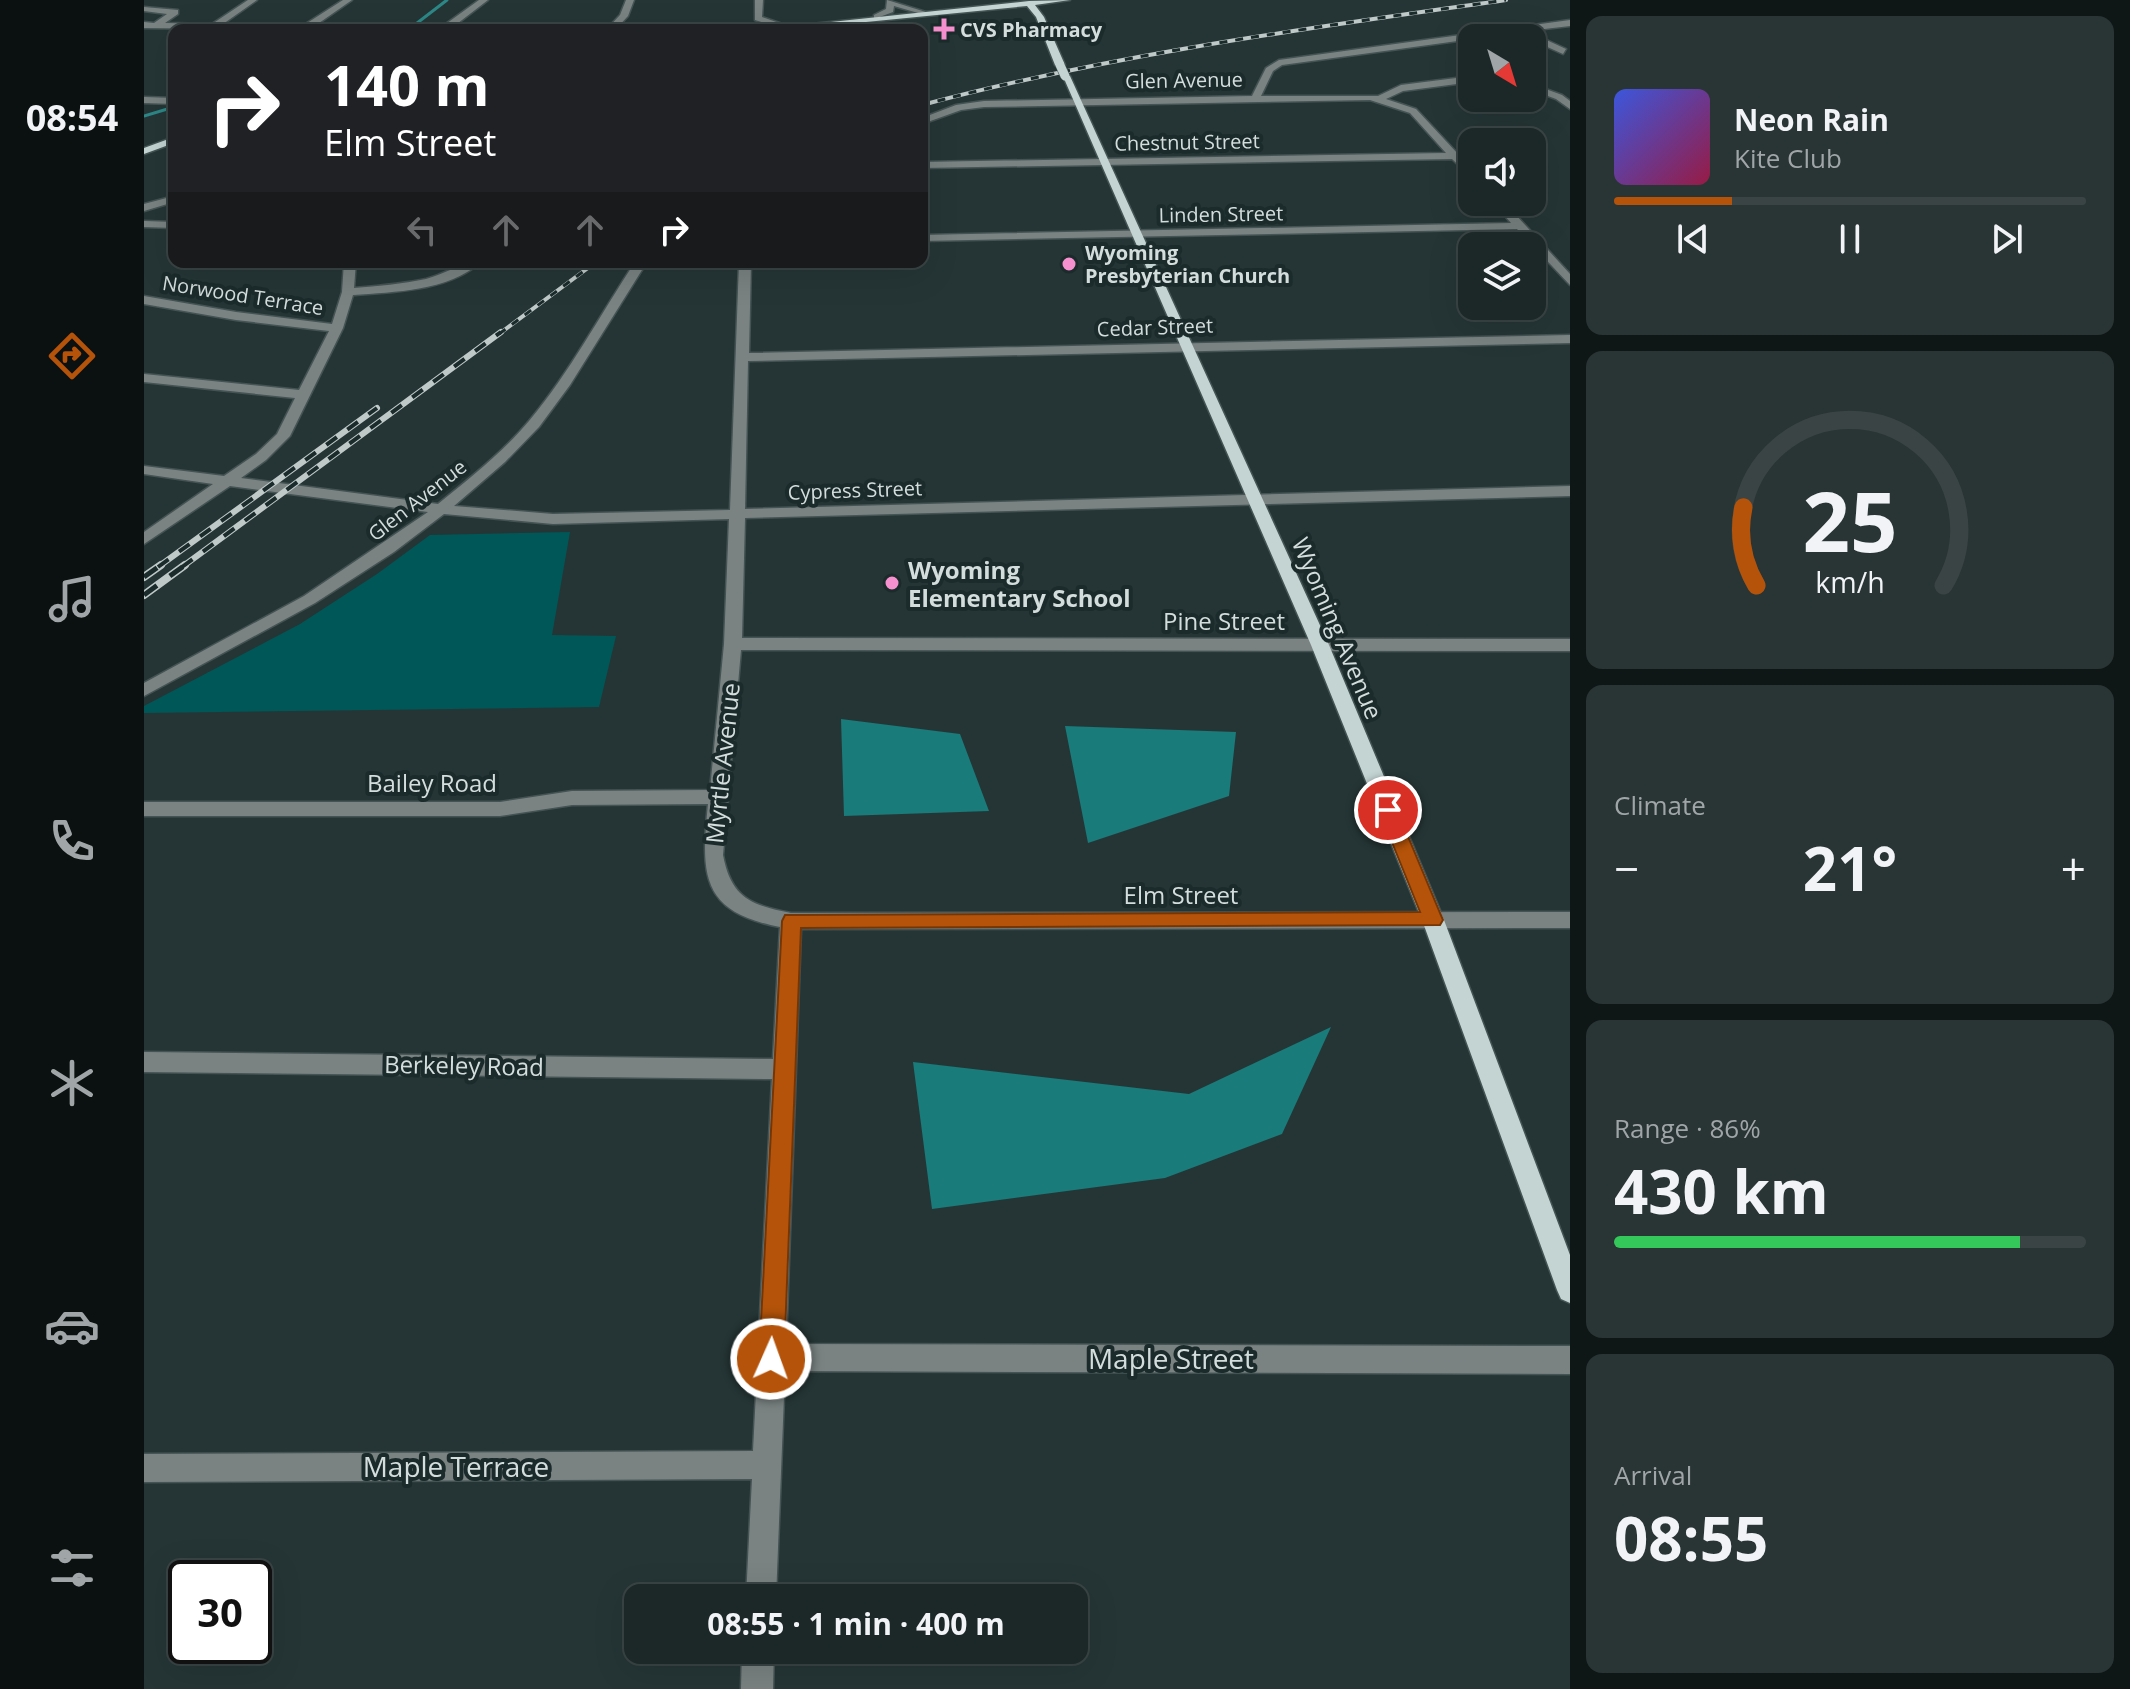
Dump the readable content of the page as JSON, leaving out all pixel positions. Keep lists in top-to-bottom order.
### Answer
{
  "streets": {
    "main road": ["Wyoming Avenue"],
    "street": [
      "Glen Avenue",
      "Chestnut Street",
      "Linden Street",
      "Norwood Terrace",
      "Cedar Street",
      "Cypress Street",
      "Pine Street",
      "Myrtle Avenue",
      "Bailey Road",
      "Elm Street",
      "Berkeley Road",
      "Maple Street",
      "Maple Terrace"
    ]
  },
  "crossings": [
    ["Glen Avenue", "Cypress Street"],
    ["Glen Avenue", "Wyoming Avenue"],
    ["Chestnut Street", "Wyoming Avenue"],
    ["Linden Street", "Wyoming Avenue"],
    ["Cedar Street", "Wyoming Avenue"],
    ["Cedar Street", "Myrtle Avenue"],
    ["Cypress Street", "Wyoming Avenue"],
    ["Cypress Street", "Myrtle Avenue"],
    ["Pine Street", "Wyoming Avenue"],
    ["Pine Street", "Myrtle Avenue"],
    ["Wyoming Avenue", "Elm Street"],
    ["Myrtle Avenue", "Bailey Road"],
    ["Myrtle Avenue", "Elm Street"]
  ],
  "places": {
    "health": ["CVS Pharmacy"],
    "other": ["Wyoming Presbyterian Church", "Wyoming Elementary School"]
  },
  "north": "bottom right",
  "page": {
    "tabs": "08:54",
    "turn": ["140 m", "Elm Street"],
    "song": ["Neon Rain", "Kite Club"],
    "tile": [
      "Climate",
      ["Range · 86%", "430 km"],
      ["Arrival", "08:55"]
    ],
    "heat": ["−", "21°", "+"],
    "limit": "30",
    "trip": "08:55 · 1 min · 400 m",
    "gauge": ["25", "km/h"]
  }
}
